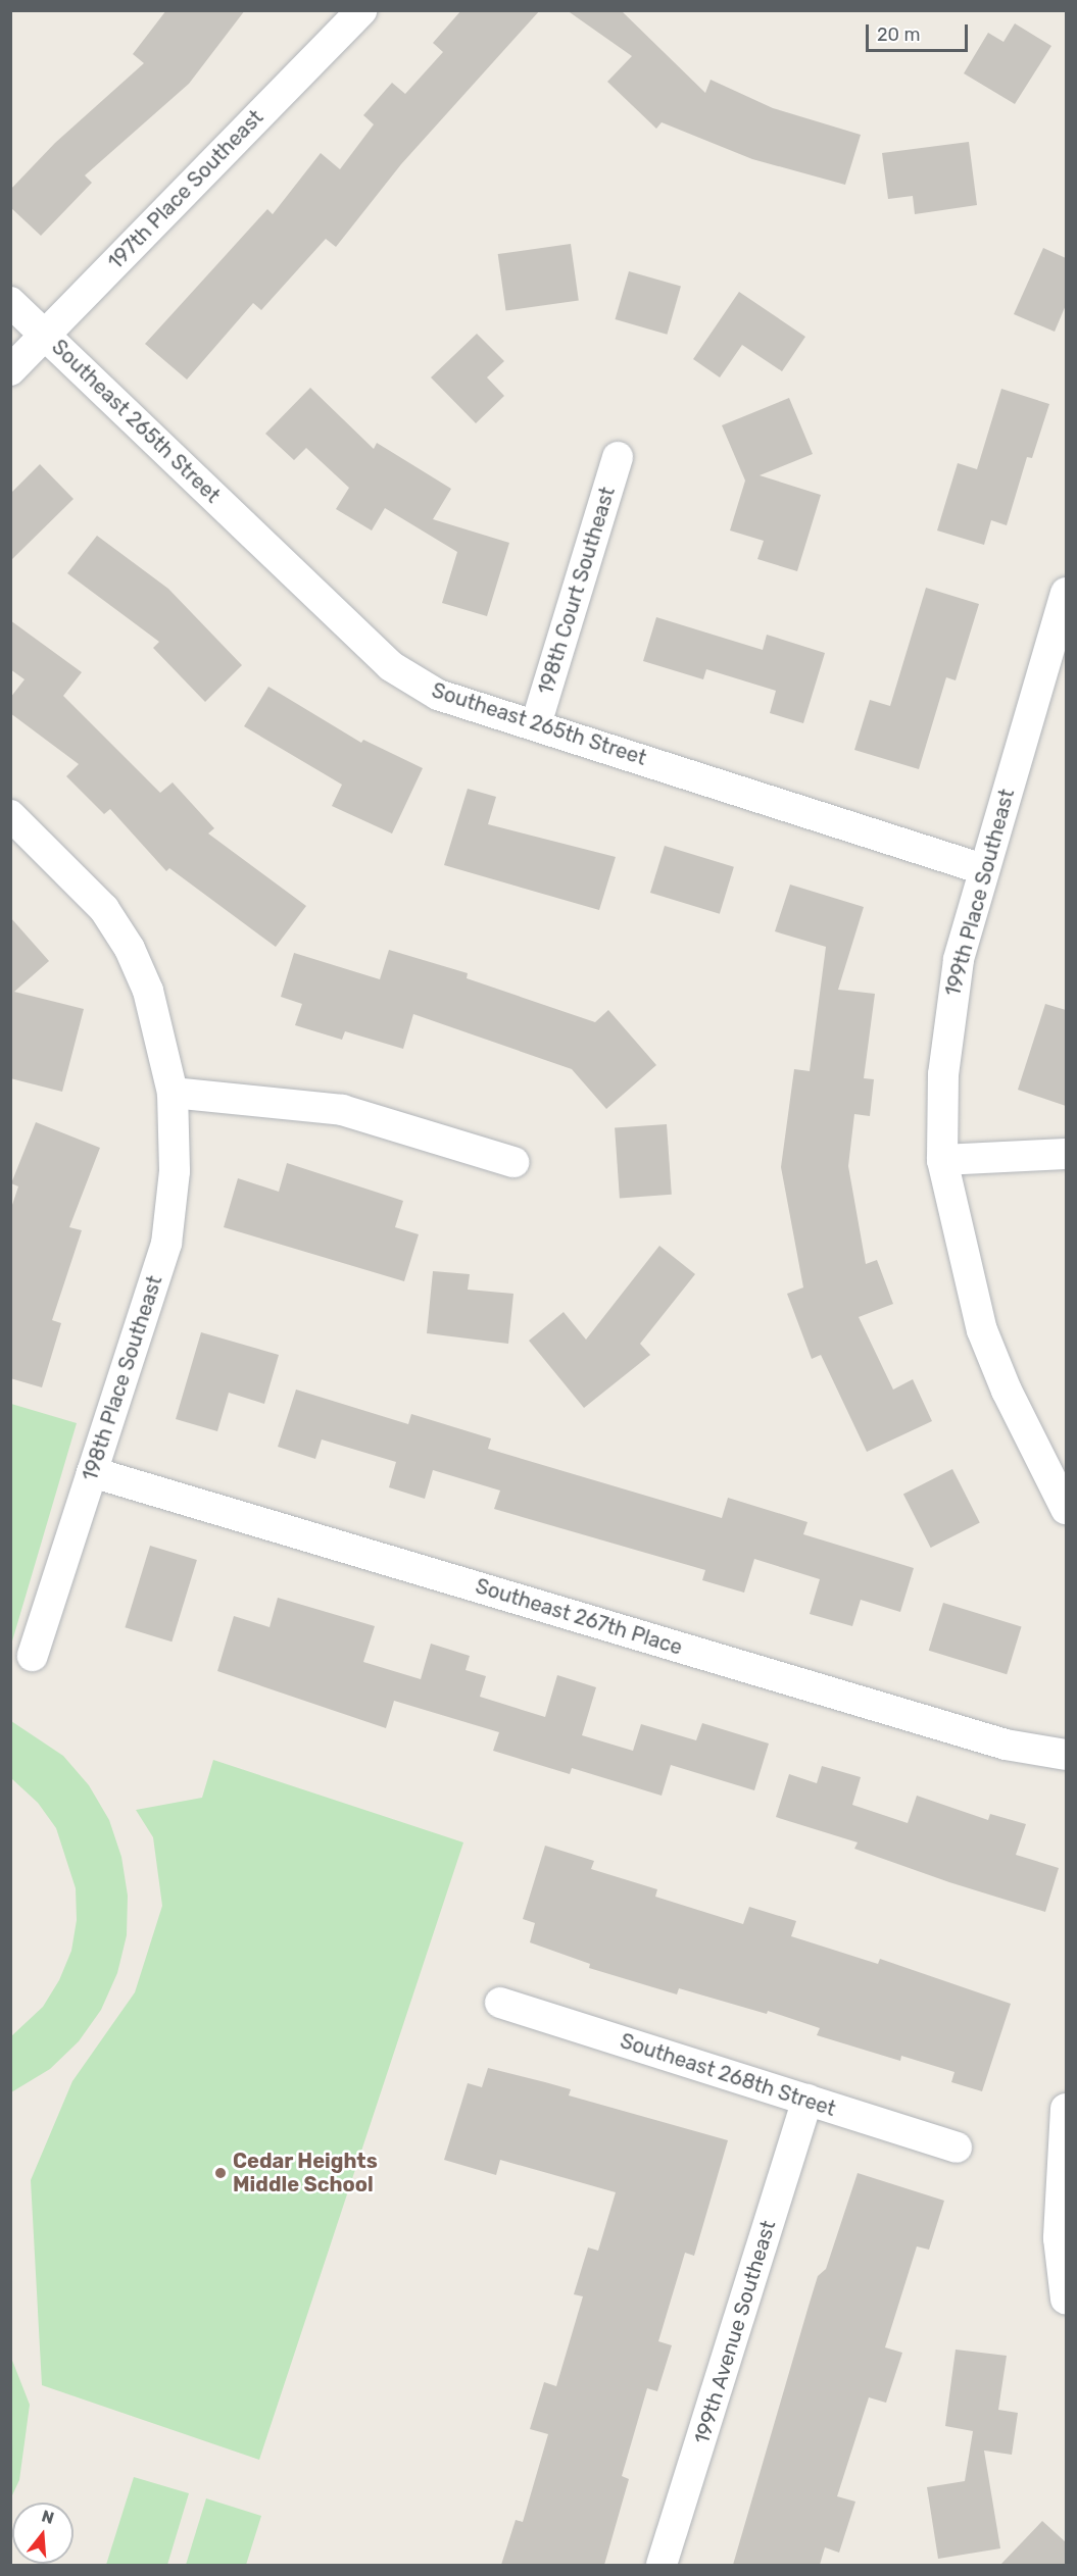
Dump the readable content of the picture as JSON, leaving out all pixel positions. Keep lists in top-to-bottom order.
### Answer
{
  "streets": {
    "street": [
      "197th Place Southeast",
      "Southeast 265th Street",
      "198th Court Southeast",
      "199th Place Southeast",
      "198th Place Southeast",
      "Southeast 267th Place",
      "Southeast 268th Street",
      "199th Avenue Southeast"
    ]
  },
  "crossings": [
    ["197th Place Southeast", "Southeast 265th Street"],
    ["Southeast 265th Street", "198th Court Southeast"],
    ["Southeast 265th Street", "199th Place Southeast"],
    ["198th Place Southeast", "Southeast 267th Place"],
    ["Southeast 268th Street", "199th Avenue Southeast"]
  ],
  "places": ["Cedar Heights Middle School"],
  "scale_bar": "20 m",
  "north": "top"
}
